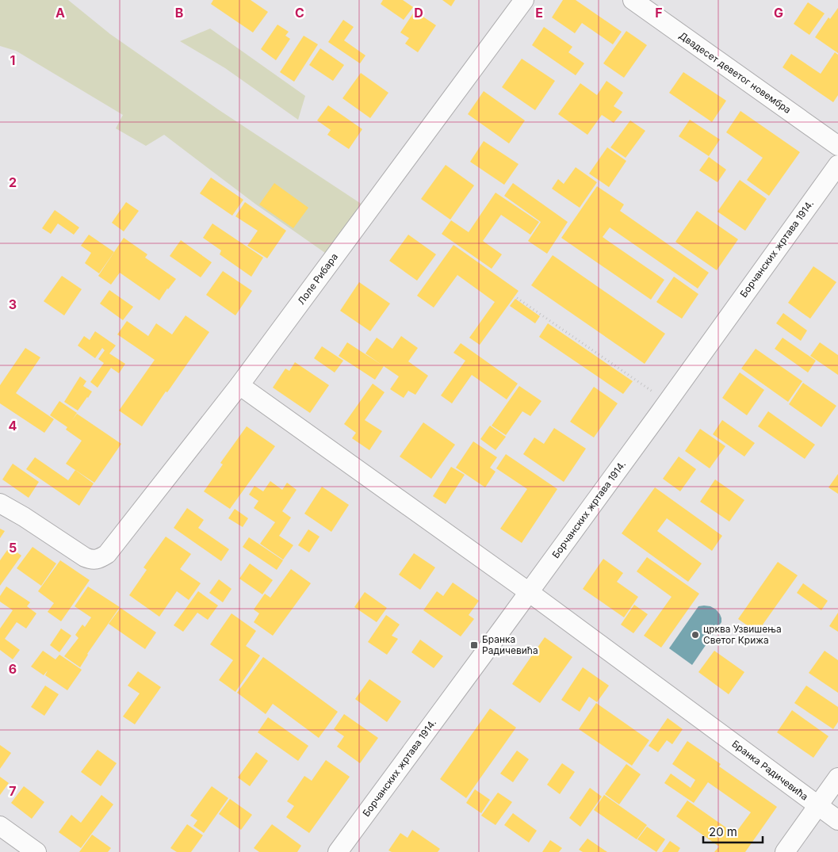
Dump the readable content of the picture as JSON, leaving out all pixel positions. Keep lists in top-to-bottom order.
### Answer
{
  "streets": {
    "street": [
      "Двадесет деветог новембра",
      "Борчанских жртава 1914.",
      "Лоле Рибара",
      "Бранка Радичевића"
    ]
  },
  "crossings": [
    ["Борчанских жртава 1914.", "Бранка Радичевића"],
    ["Лоле Рибара", "Бранка Радичевића"]
  ],
  "places": {
    "other": ["црква Узвишења Светог Крижа"],
    "transit": ["Бранка Радичевића"]
  },
  "scale_bar": "20 m",
  "grid": {
    "columns": [
      "A",
      "B",
      "C",
      "D",
      "E",
      "F",
      "G"
    ],
    "rows": [
      "1",
      "2",
      "3",
      "4",
      "5",
      "6",
      "7"
    ]
  }
}
